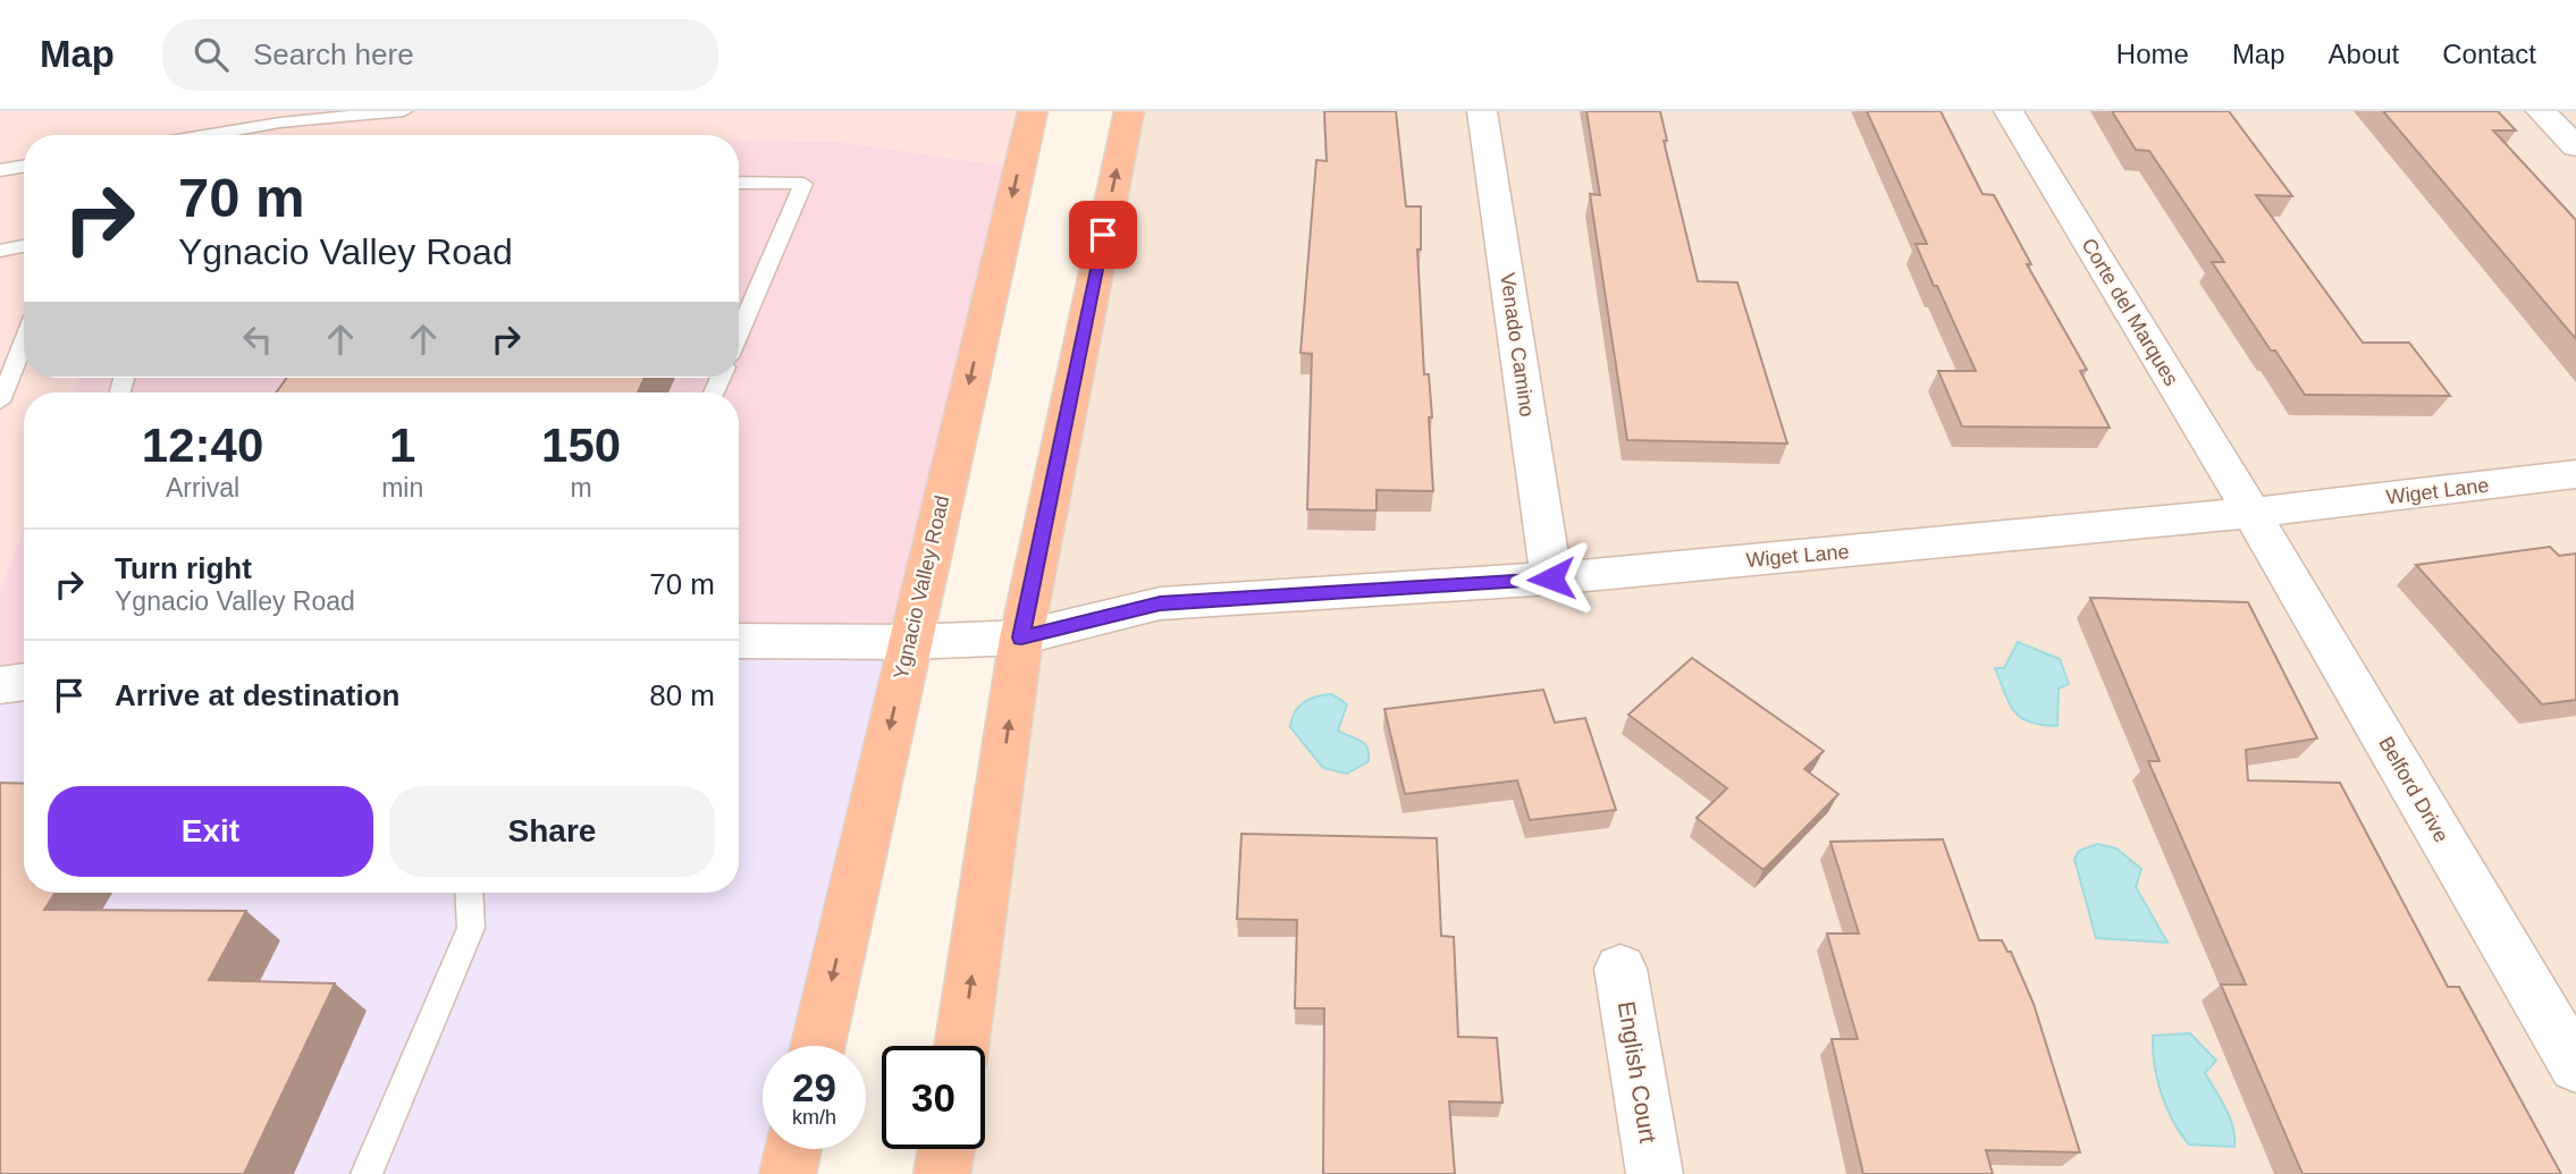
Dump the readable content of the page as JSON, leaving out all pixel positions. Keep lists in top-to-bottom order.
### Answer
{
  "streets": {
    "highway": ["Ygnacio Valley Road"],
    "street": [
      "Corte del Marques",
      "Venado Camino",
      "Wiget Lane",
      "Belford Drive",
      "English Court"
    ]
  },
  "crossings": [
    ["Corte del Marques", "Wiget Lane"],
    ["Corte del Marques", "Belford Drive"],
    ["Venado Camino", "Wiget Lane"],
    ["Wiget Lane", "Ygnacio Valley Road"],
    ["Wiget Lane", "Belford Drive"]
  ],
  "page": {
    "header": "Map",
    "search": "Search here",
    "nav": [
      "Home",
      "Map",
      "About",
      "Contact"
    ],
    "turn": ["70 m", "Ygnacio Valley Road"],
    "eta": [
      "12:40",
      "Arrival",
      "1",
      "min",
      "150",
      "m"
    ],
    "list": [
      {
        "name": "Turn right",
        "note": "Ygnacio Valley Road",
        "value": "70 m"
      },
      {
        "name": "Arrive at destination",
        "value": "80 m"
      }
    ],
    "buttons": ["Exit", "Share"],
    "speed": "29 km/h",
    "limit": "30"
  }
}
